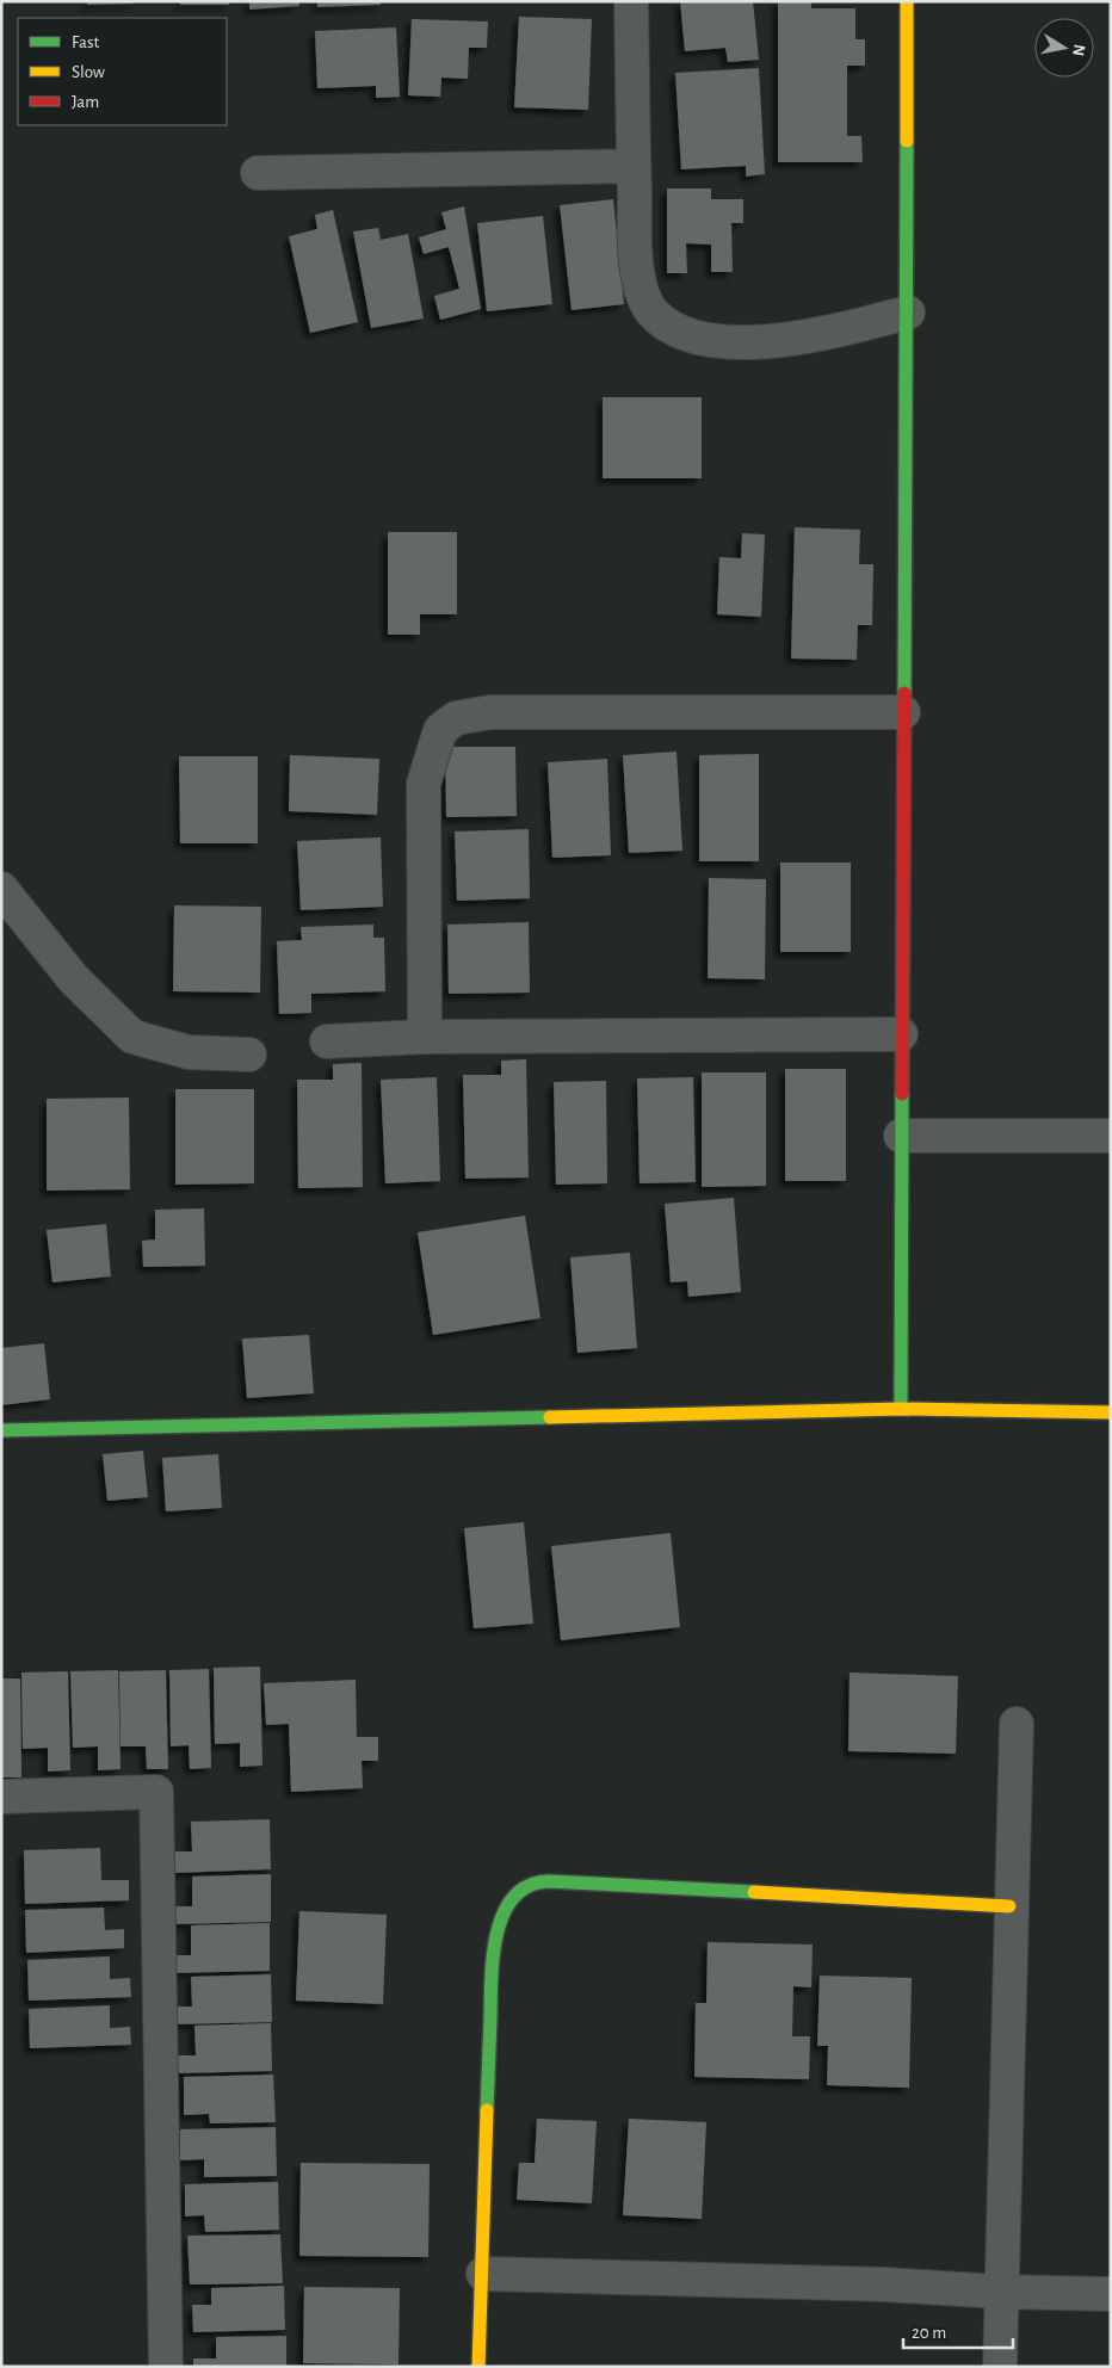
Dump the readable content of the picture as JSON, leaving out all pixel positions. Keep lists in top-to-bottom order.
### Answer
{
  "legend": ["Fast", "Slow", "Jam"],
  "scale_bar": "20 m",
  "north": "right"
}
